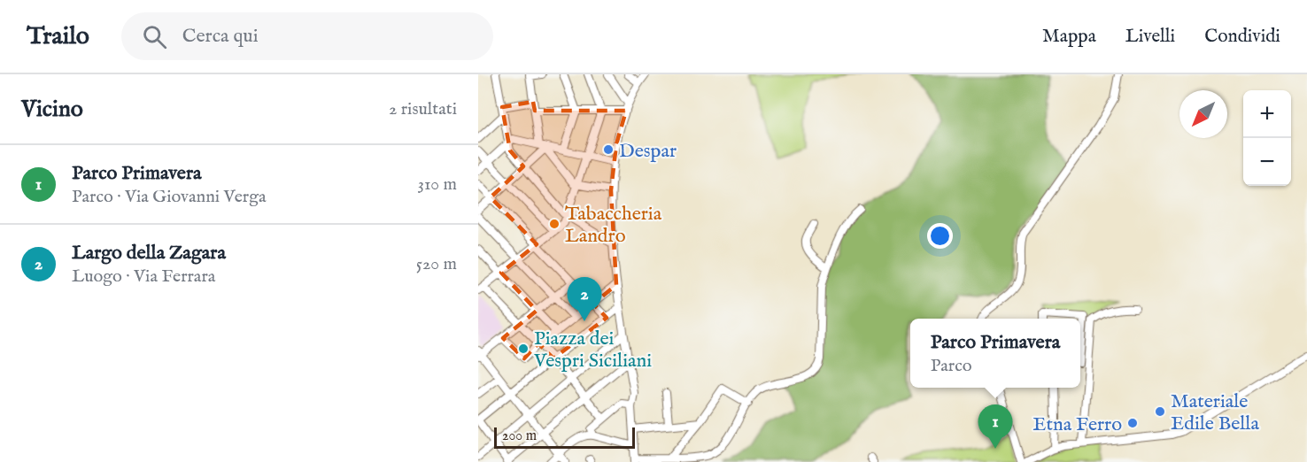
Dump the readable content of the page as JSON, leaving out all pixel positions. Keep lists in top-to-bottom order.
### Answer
{
  "places": [
    "Despar",
    "Tabaccheria Landro",
    "Piazza dei Vespri Siciliani",
    "Materiale Edile Bella",
    "Etna Ferro"
  ],
  "scale_bar": "200 m",
  "north": "bottom left",
  "page": {
    "header": "Trailo",
    "search": "Cerca qui",
    "nav": ["Mappa", "Livelli", "Condividi"],
    "heading": ["Vicino", "2 risultati"],
    "map_buttons": ["+", "−"],
    "list": [
      {
        "mark": "1",
        "name": "Parco Primavera",
        "note": "Parco · Via Giovanni Verga",
        "value": "310 m"
      },
      {
        "mark": "2",
        "name": "Largo della Zagara",
        "note": "Luogo · Via Ferrara",
        "value": "520 m"
      }
    ],
    "pins": ["2", "1"],
    "popup": ["Parco Primavera", "Parco"],
    "scale": "200 m"
  }
}
